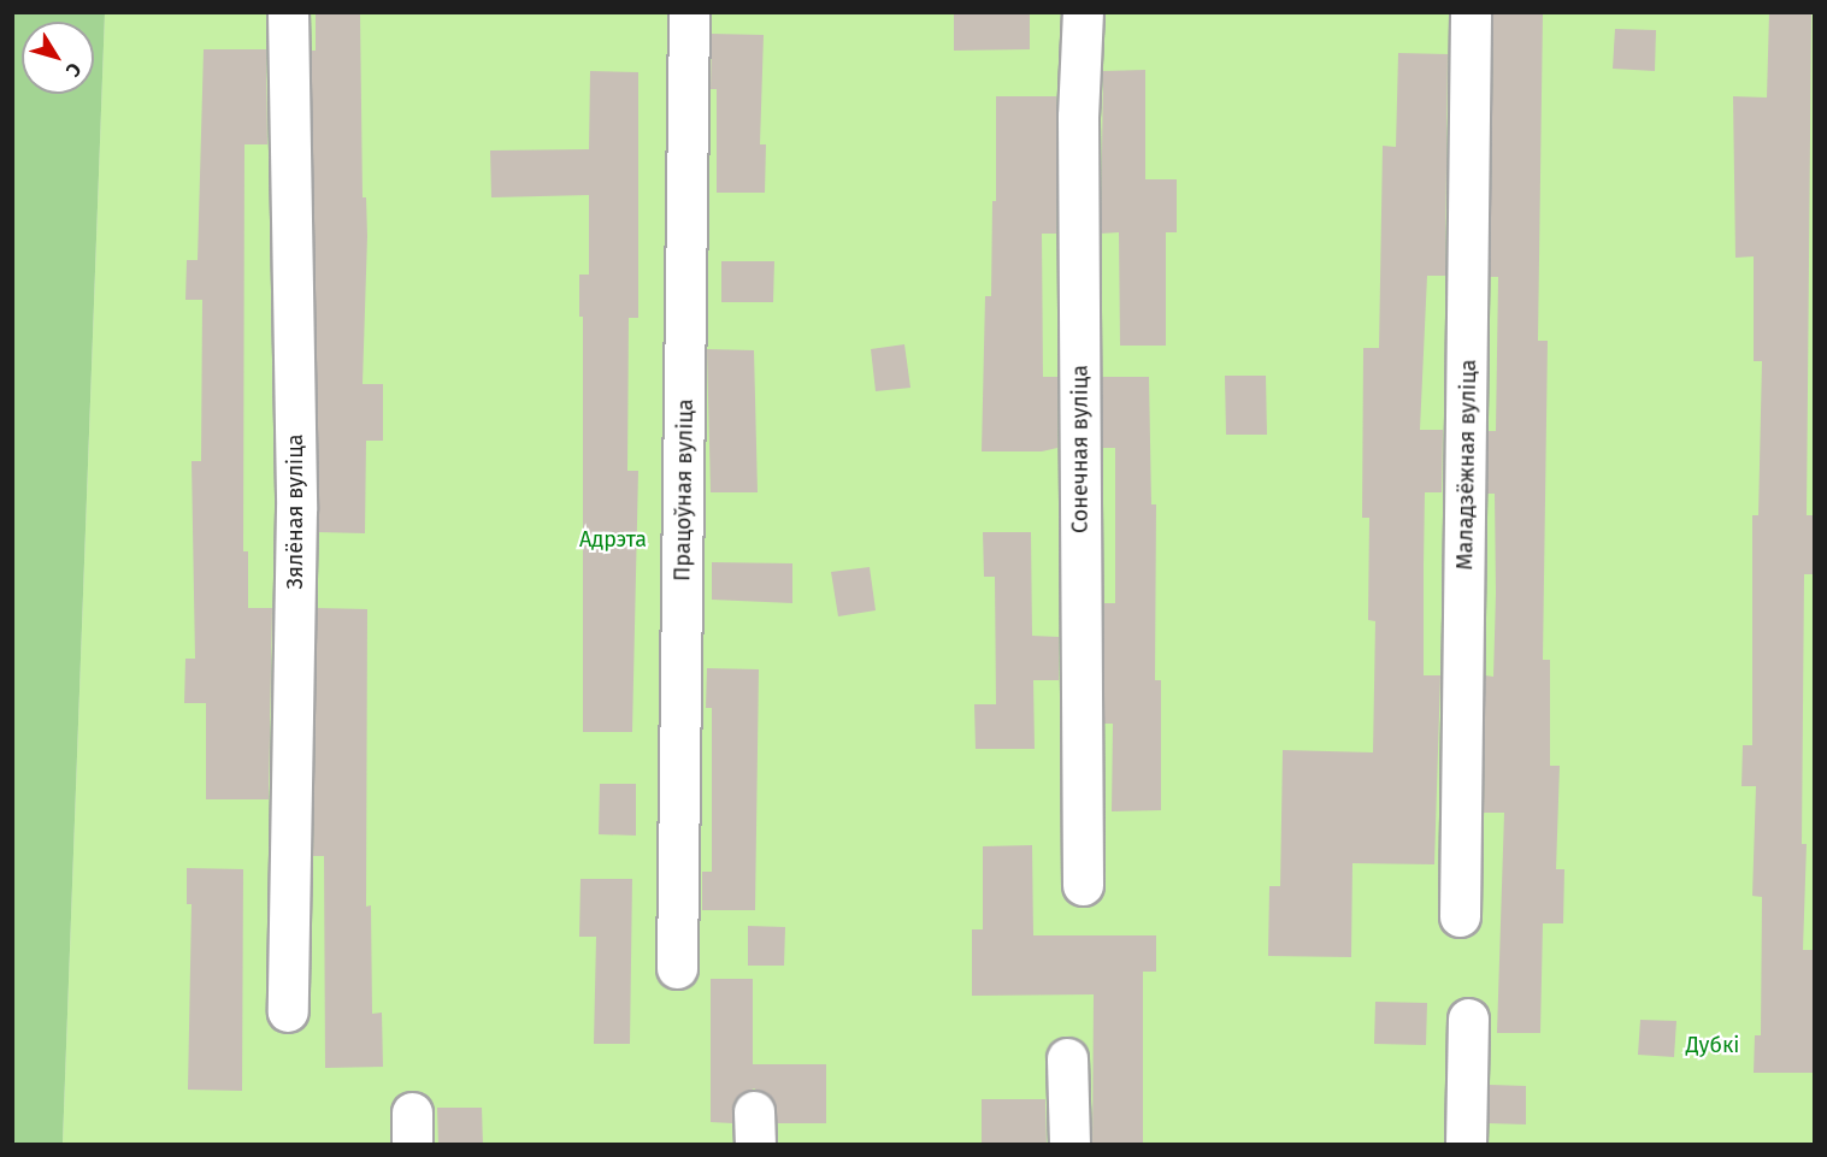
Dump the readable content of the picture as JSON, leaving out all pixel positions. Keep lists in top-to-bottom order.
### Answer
{
  "streets": {
    "street": [
      "Сонечная вуліца",
      "Маладзёжная вуліца",
      "Працоўная вуліца",
      "Зялёная вуліца"
    ]
  },
  "parks": ["Адрэта", "Дубкі"],
  "north": "bottom right"
}
